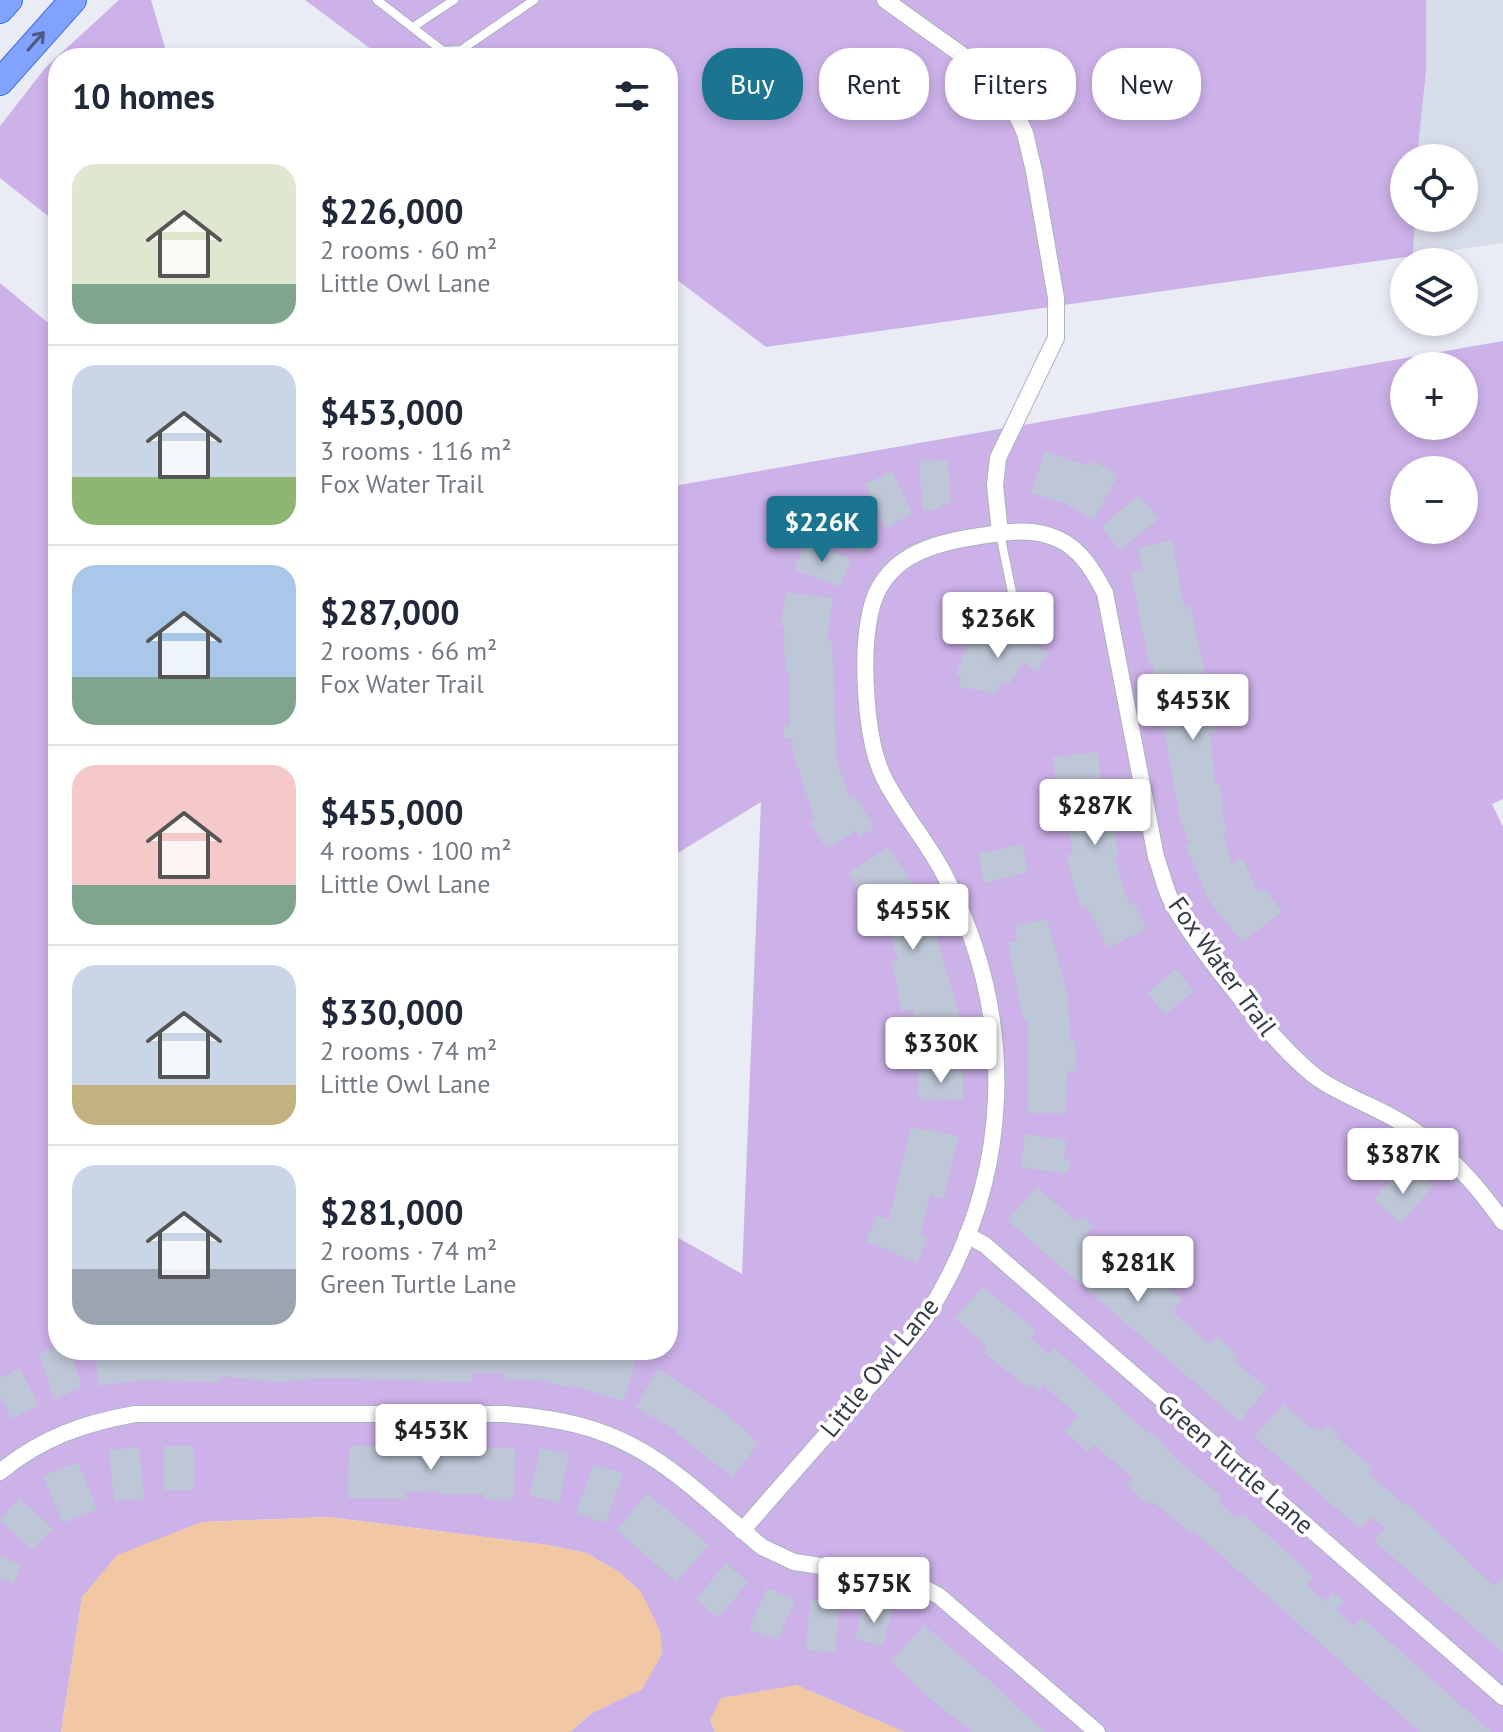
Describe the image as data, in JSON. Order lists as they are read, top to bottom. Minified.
{"streets":{"street":["Fox Water Trail","Little Owl Lane","Green Turtle Lane"]},"crossings":[["Fox Water Trail","Little Owl Lane"],["Little Owl Lane","Green Turtle Lane"]],"page":{"chip":["Buy","Rent","Filters","New"],"heading":"10 homes","map_buttons":["+","−"],"list":[{"name":"$226,000","note":"2 rooms · 60 m² · Little Owl Lane"},{"name":"$453,000","note":"3 rooms · 116 m² · Fox Water Trail"},{"name":"$287,000","note":"2 rooms · 66 m² · Fox Water Trail"},{"name":"$455,000","note":"4 rooms · 100 m² · Little Owl Lane"},{"name":"$330,000","note":"2 rooms · 74 m² · Little Owl Lane"},{"name":"$281,000","note":"2 rooms · 74 m² · Green Turtle Lane"}],"price":["$226K","$236K","$453K","$287K","$455K","$330K","$387K","$281K","$453K","$575K"]}}
